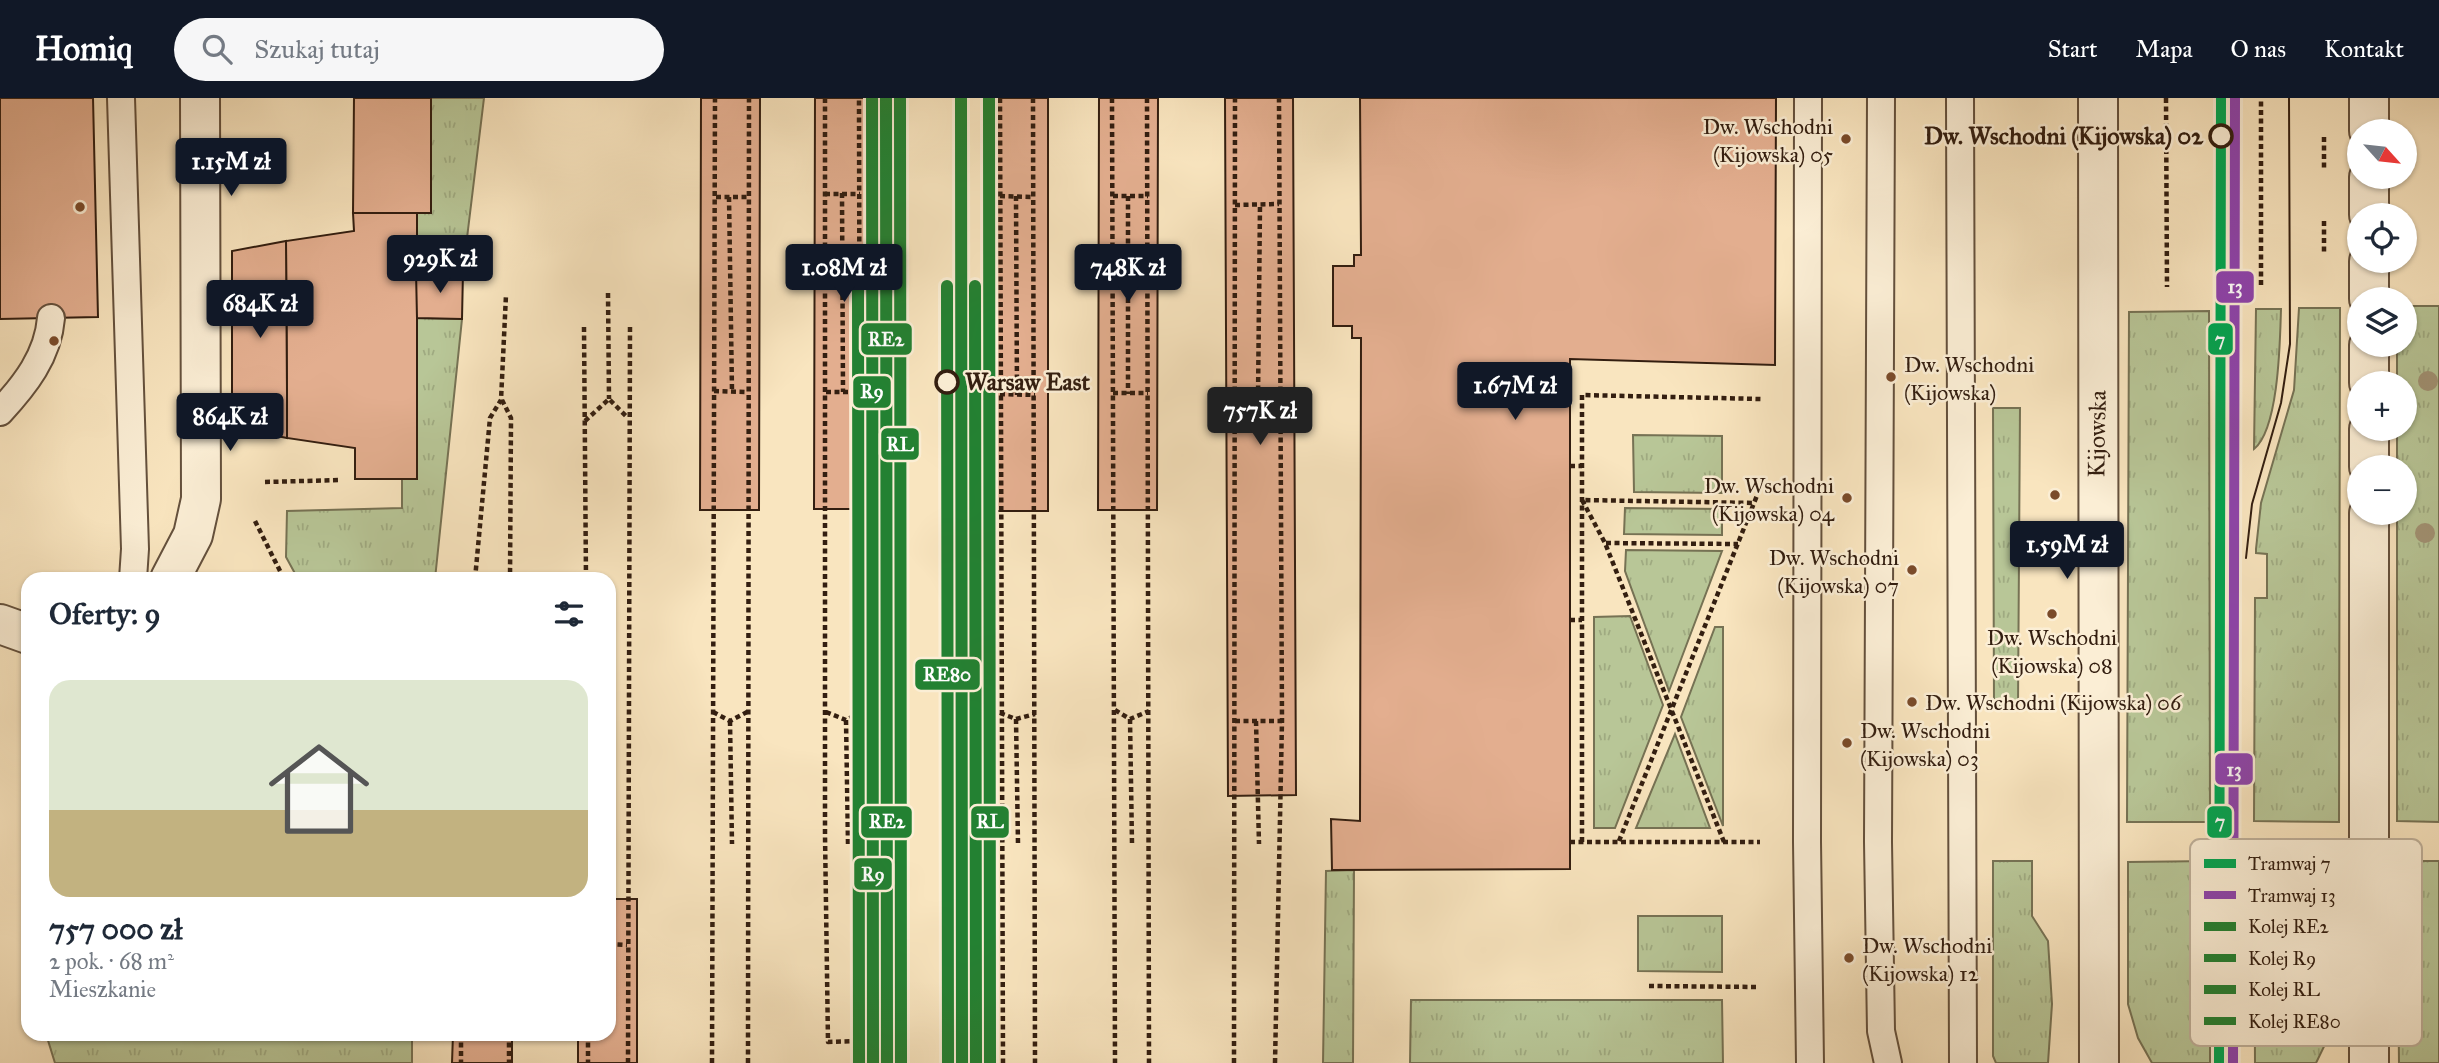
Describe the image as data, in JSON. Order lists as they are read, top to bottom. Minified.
{"streets":{"street":["Kijowska"]},"places":["Dw. Wschodni (Kijowska) 02","Dw. Wschodni (Kijowska) 05","Dw. Wschodni (Kijowska)","Warsaw East","Dw. Wschodni (Kijowska) 04","Dw. Wschodni (Kijowska) 07","Dw. Wschodni (Kijowska) 08","Dw. Wschodni (Kijowska) 06","Dw. Wschodni (Kijowska) 03","Dw. Wschodni (Kijowska) 12"],"lines":["tram line 7","tram line 13","rail line RE2","rail line R9","rail line RL","rail line RE80"],"legend":["Tramwaj 7","Tramwaj 13","Kolej RE2","Kolej R9","Kolej RL","Kolej RE80"],"north":"bottom right","page":{"header":"Homiq","search":"Szukaj tutaj","nav":["Start","Mapa","O nas","Kontakt"],"map_buttons":["+","−"],"price":["1.15M zł","929K zł","1.08M zł","748K zł","684K zł","1.67M zł","757K zł","864K zł","1.59M zł"],"heading":"Oferty: 9","list":[{"name":"757 000 zł","note":"2 pok. · 68 m² · Mieszkanie"}]}}
